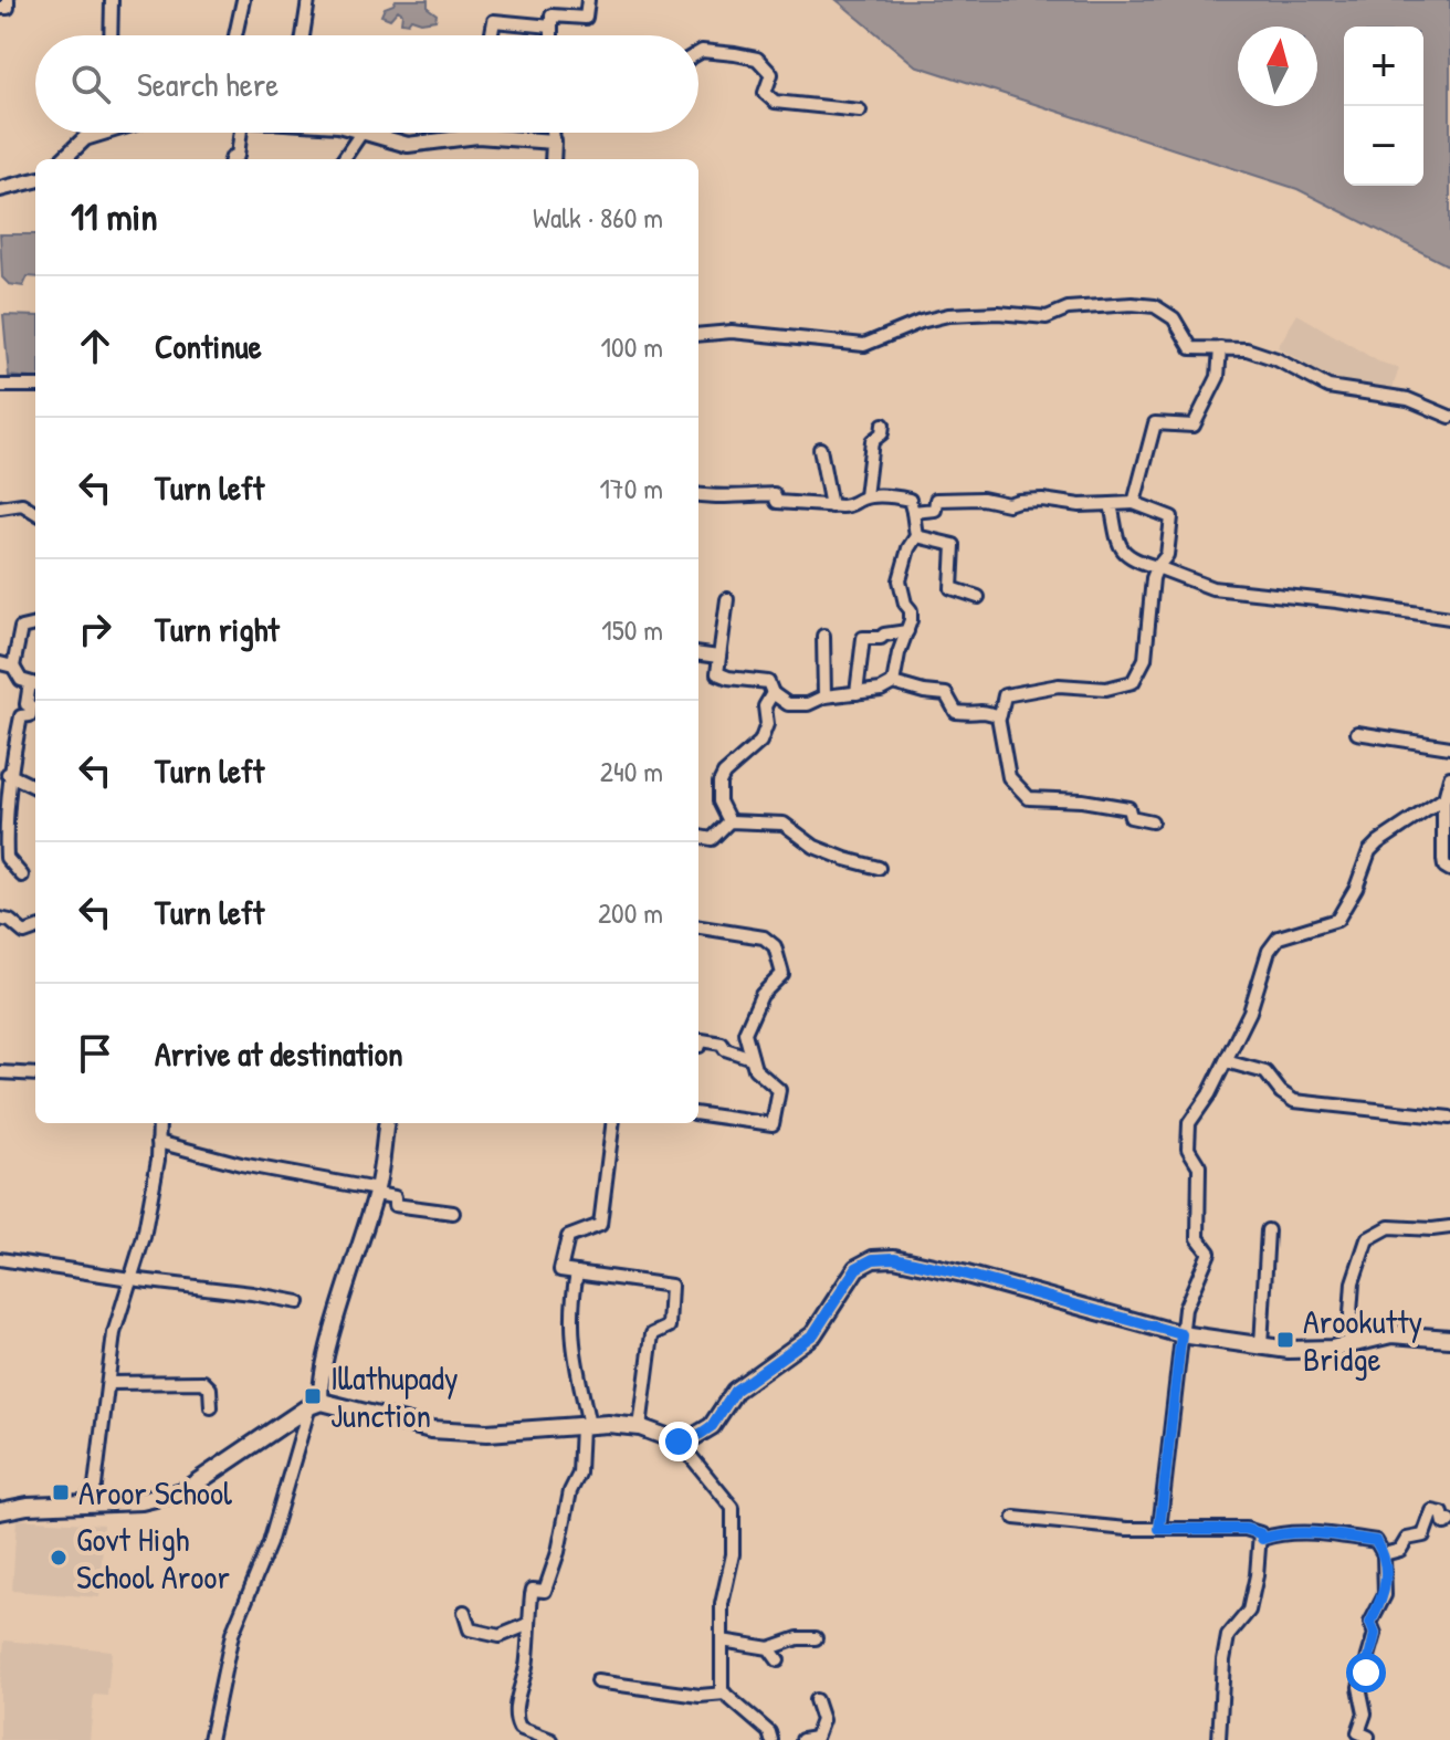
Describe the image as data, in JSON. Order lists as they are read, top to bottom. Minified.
{"places":{"transit":["Arookutty Bridge","Illathupady Junction","Aroor School"],"other":["Govt High School Aroor"]},"north":"top","page":{"map_buttons":["+","−"],"search":"Search here","heading":["11 min","Walk · 860 m"],"list":[["Continue","100 m"],["Turn left","170 m"],["Turn right","150 m"],["Turn left","240 m"],["Turn left","200 m"],"Arrive at destination"]}}
